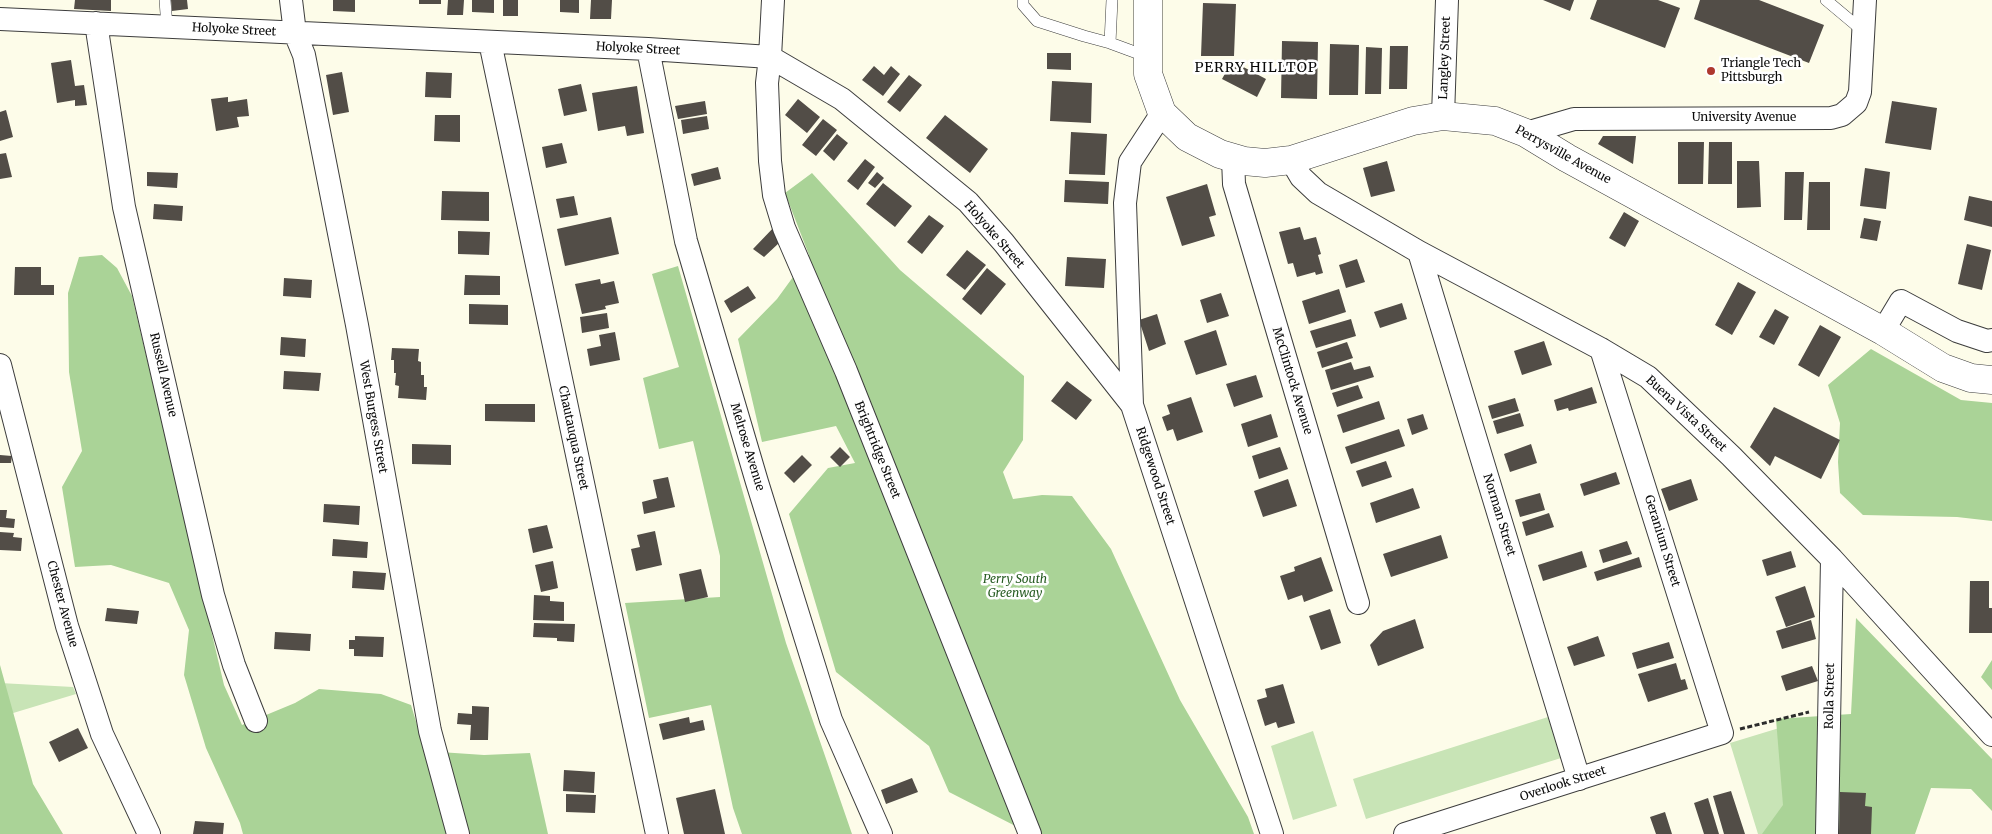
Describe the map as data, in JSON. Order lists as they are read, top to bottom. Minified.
{"streets":{"street":["Holyoke Street","Langley Street","University Avenue","Perrysville Avenue","Russell Avenue","McClintock Avenue","Buena Vista Street","West Burgess Street","Chautauqua Street","Melrose Avenue","Brightridge Street","Ridgewood Street","Norman Street","Geranium Street","Chester Avenue","Rolla Street","Overlook Street"]},"crossings":[["Holyoke Street","Russell Avenue"],["Holyoke Street","West Burgess Street"],["Holyoke Street","Chautauqua Street"],["Holyoke Street","Melrose Avenue"],["Holyoke Street","Brightridge Street"],["Holyoke Street","Ridgewood Street"],["Langley Street","Perrysville Avenue"],["University Avenue","Perrysville Avenue"],["Perrysville Avenue","McClintock Avenue"],["Perrysville Avenue","Buena Vista Street"],["Perrysville Avenue","Ridgewood Street"],["Buena Vista Street","Norman Street"],["Buena Vista Street","Geranium Street"],["Buena Vista Street","Rolla Street"],["Norman Street","Overlook Street"],["Geranium Street","Overlook Street"]],"districts":["PERRY HILLTOP"],"parks":["Perry South Greenway"],"places":["Triangle Tech Pittsburgh"]}
